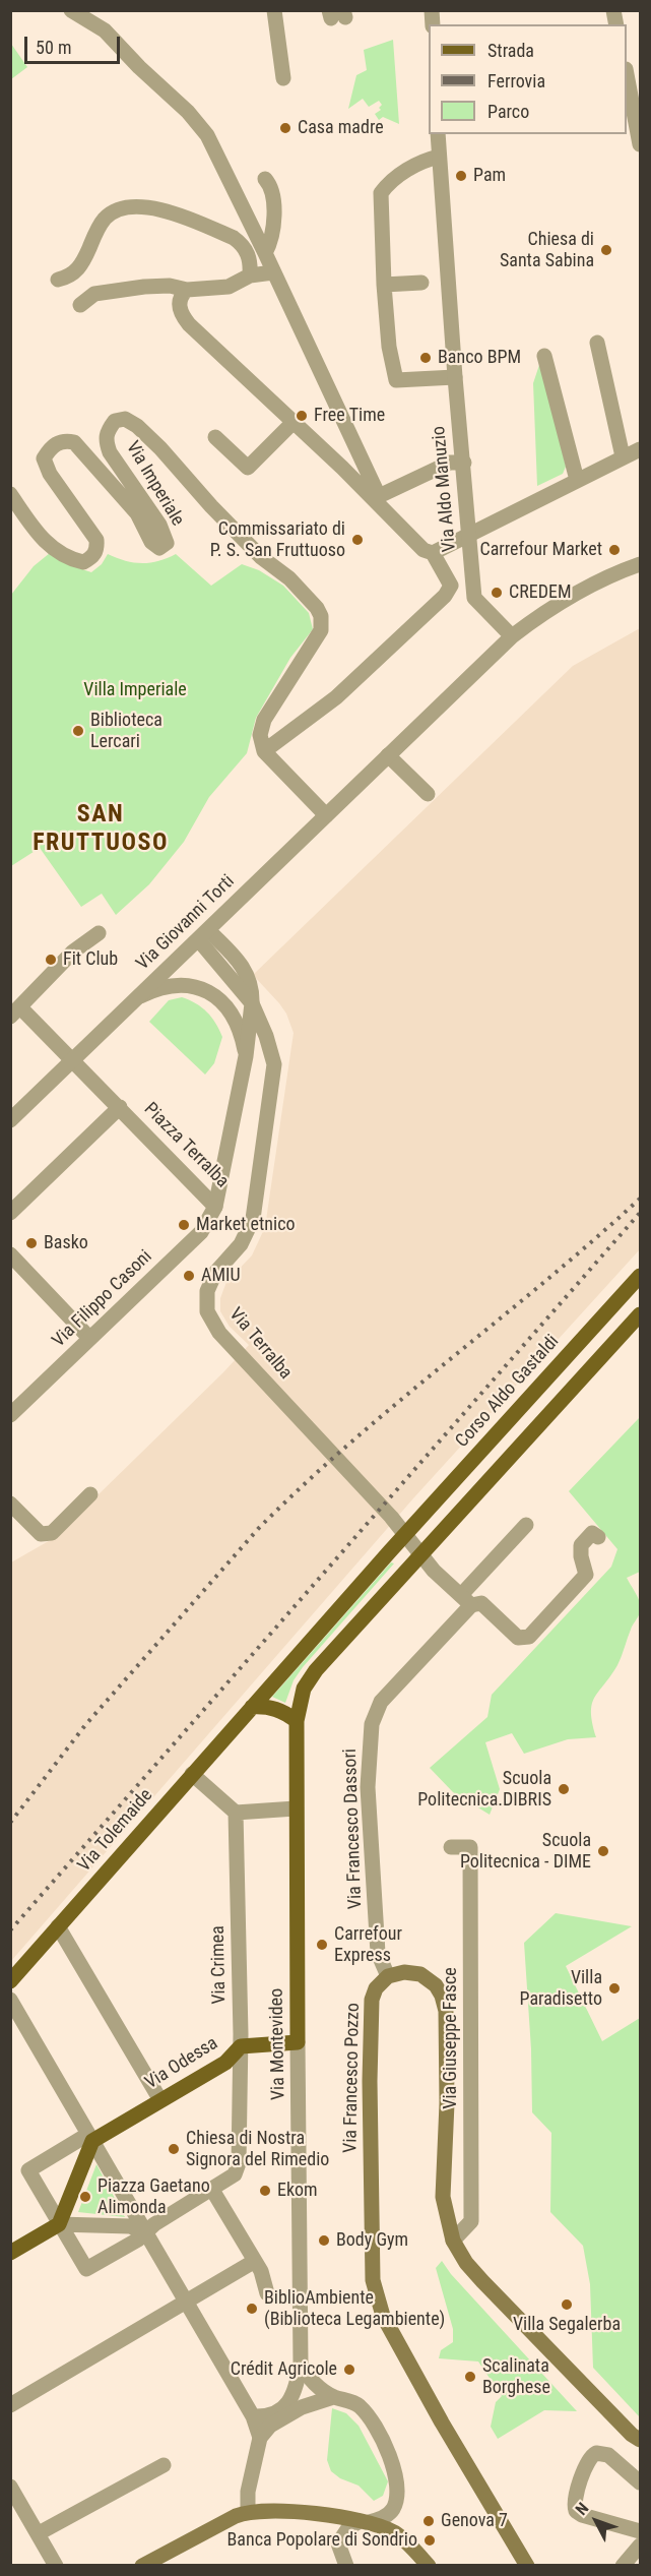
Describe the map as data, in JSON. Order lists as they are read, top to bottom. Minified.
{"streets":{"main road":["Corso Aldo Gastaldi","Via Tolemaide","Via Montevideo","Via Odessa","Via Francesco Pozzo"],"street":["Via Imperiale","Via Aldo Manuzio","Via Giovanni Torti","Piazza Terralba","Via Filippo Casoni","Via Terralba","Via Francesco Dassori","Via Crimea","Via Giuseppe Fasce"]},"crossings":[["Via Aldo Manuzio","Via Giovanni Torti"],["Via Giovanni Torti","Piazza Terralba"],["Piazza Terralba","Via Filippo Casoni"],["Piazza Terralba","Via Terralba"],["Via Terralba","Corso Aldo Gastaldi"],["Corso Aldo Gastaldi","Via Tolemaide"],["Via Francesco Dassori","Via Francesco Pozzo"],["Via Crimea","Via Odessa"],["Via Montevideo","Via Odessa"]],"districts":["SAN FRUTTUOSO"],"parks":["Villa Imperiale"],"places":["Casa madre","Pam","Chiesa di Santa Sabina","Banco BPM","Free Time","Commissariato di P. S. San Fruttuoso","Carrefour Market","CREDEM","Biblioteca Lercari","Fit Club","Market etnico","Basko","AMIU","Scuola Politecnica.DIBRIS","Scuola Politecnica - DIME","Carrefour Express","Villa Paradisetto","Chiesa di Nostra Signora del Rimedio","Ekom","Piazza Gaetano Alimonda","Body Gym","Villa Segalerba","BiblioAmbiente (Biblioteca Legambiente)","Crédit Agricole","Scalinata Borghese","Genova 7","Banca Popolare di Sondrio"],"legend":["Strada","Ferrovia","Parco"],"scale_bar":"50 m","north":"top left"}
